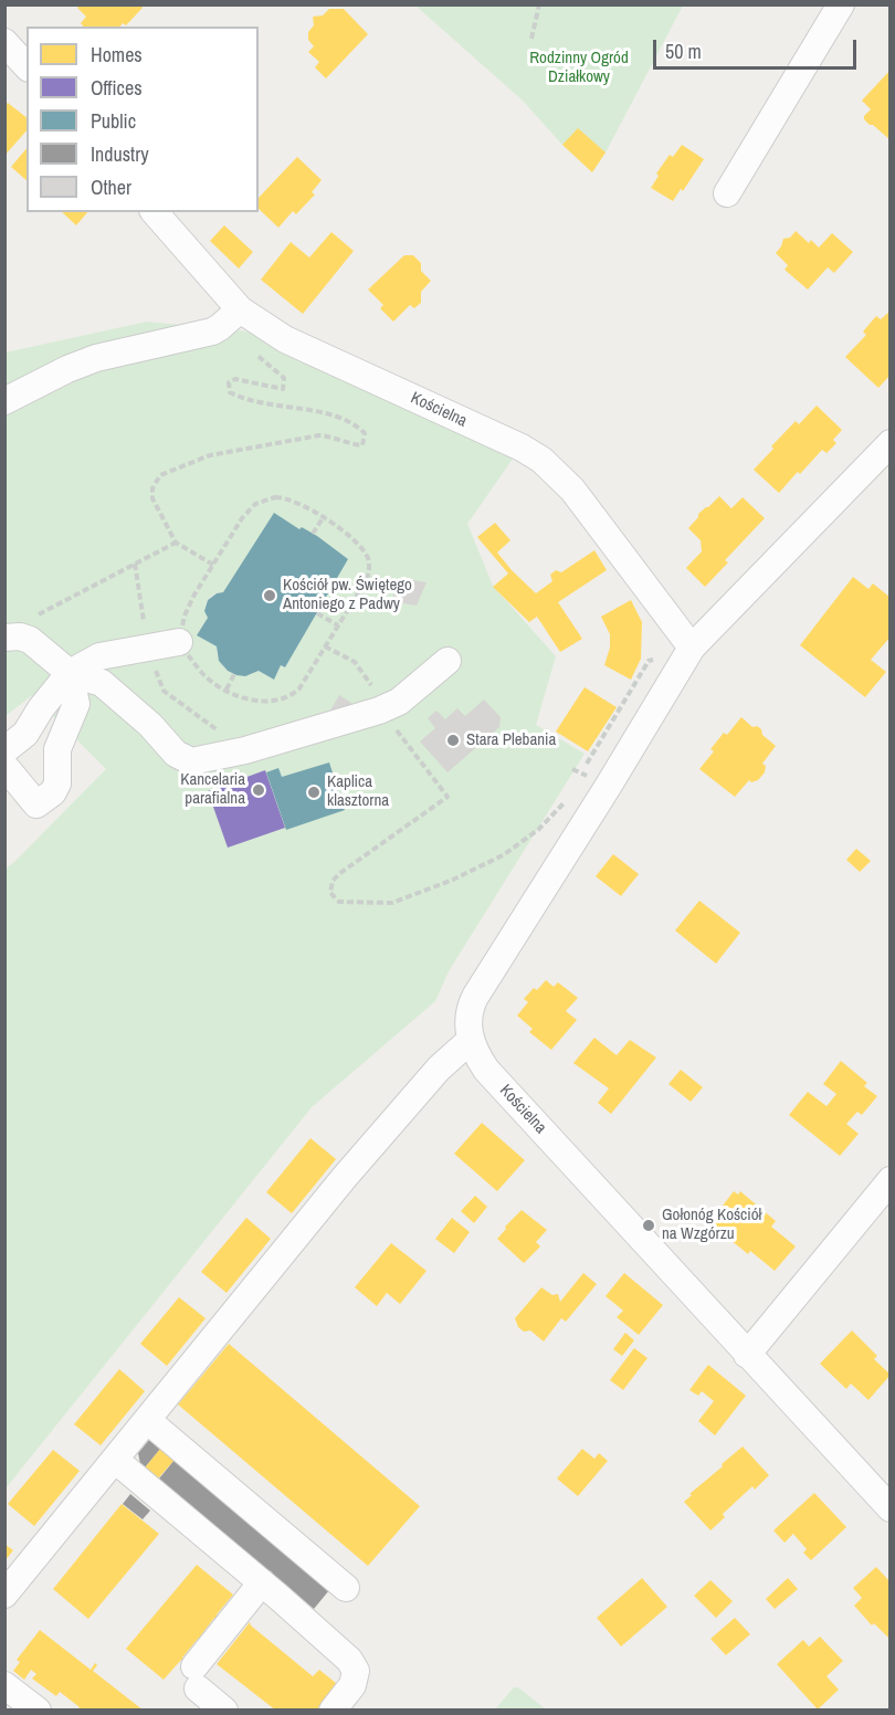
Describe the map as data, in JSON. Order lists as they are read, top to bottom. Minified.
{"streets":{"street":["Kościelna"]},"parks":["Rodzinny Ogród Działkowy"],"places":["Kościół pw. Świętego Antoniego z Padwy","Stara Plebania","Kancelaria parafialna","Kaplica klasztorna","Gołonóg Kościół na Wzgórzu"],"legend":["Homes","Offices","Public","Industry","Other"],"scale_bar":"50 m"}
